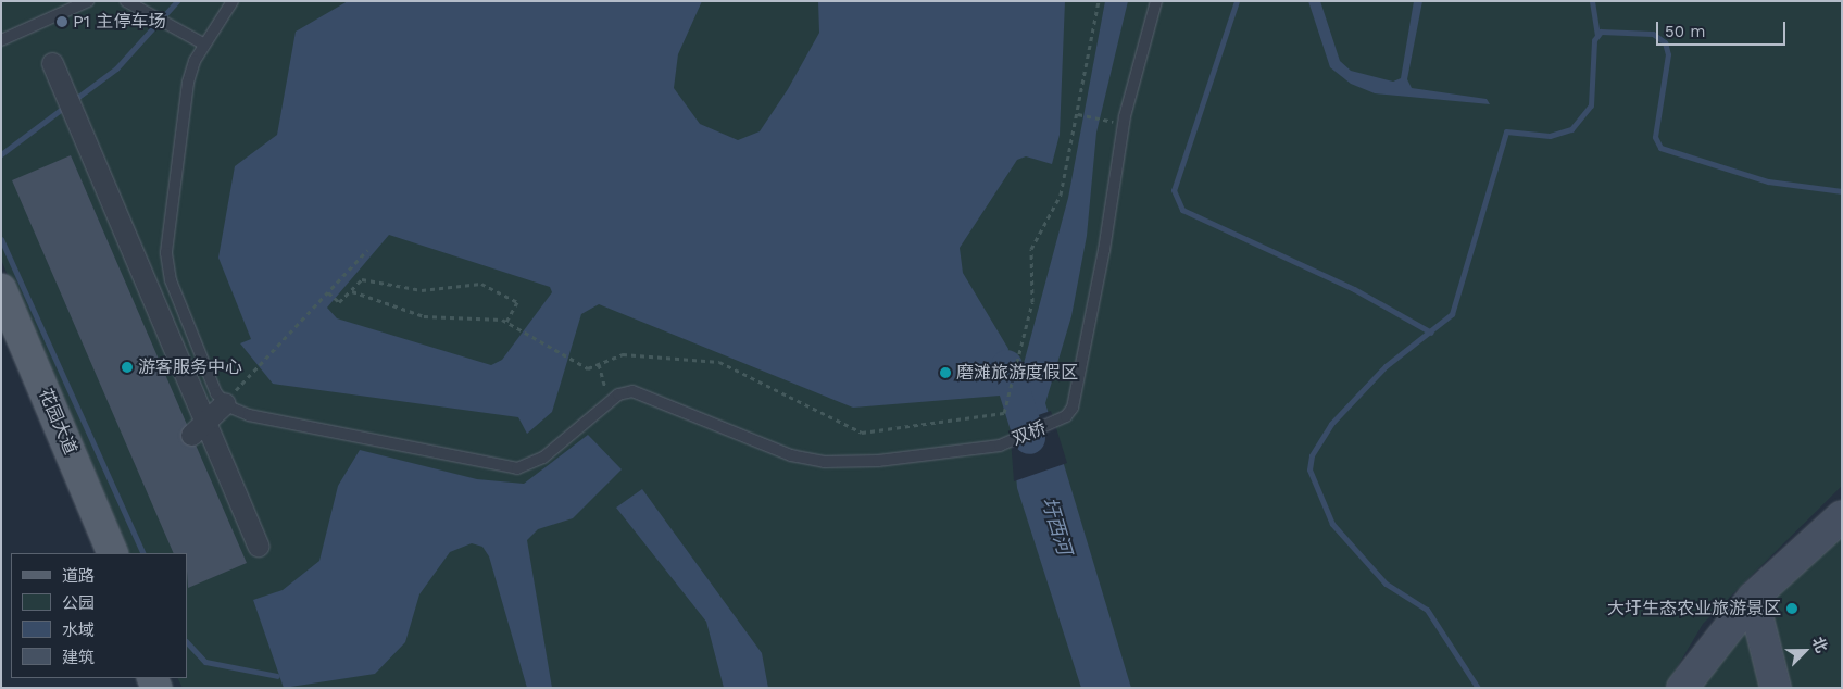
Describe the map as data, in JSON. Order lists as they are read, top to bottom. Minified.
{"streets":{"main road":["花园大道"],"lane":["双桥"]},"water":["圩西河"],"places":["P1 主停车场","游客服务中心","磨滩旅游度假区","大圩生态农业旅游景区"],"legend":["道路","公园","水域","建筑"],"scale_bar":"50 m","north":"top right"}
